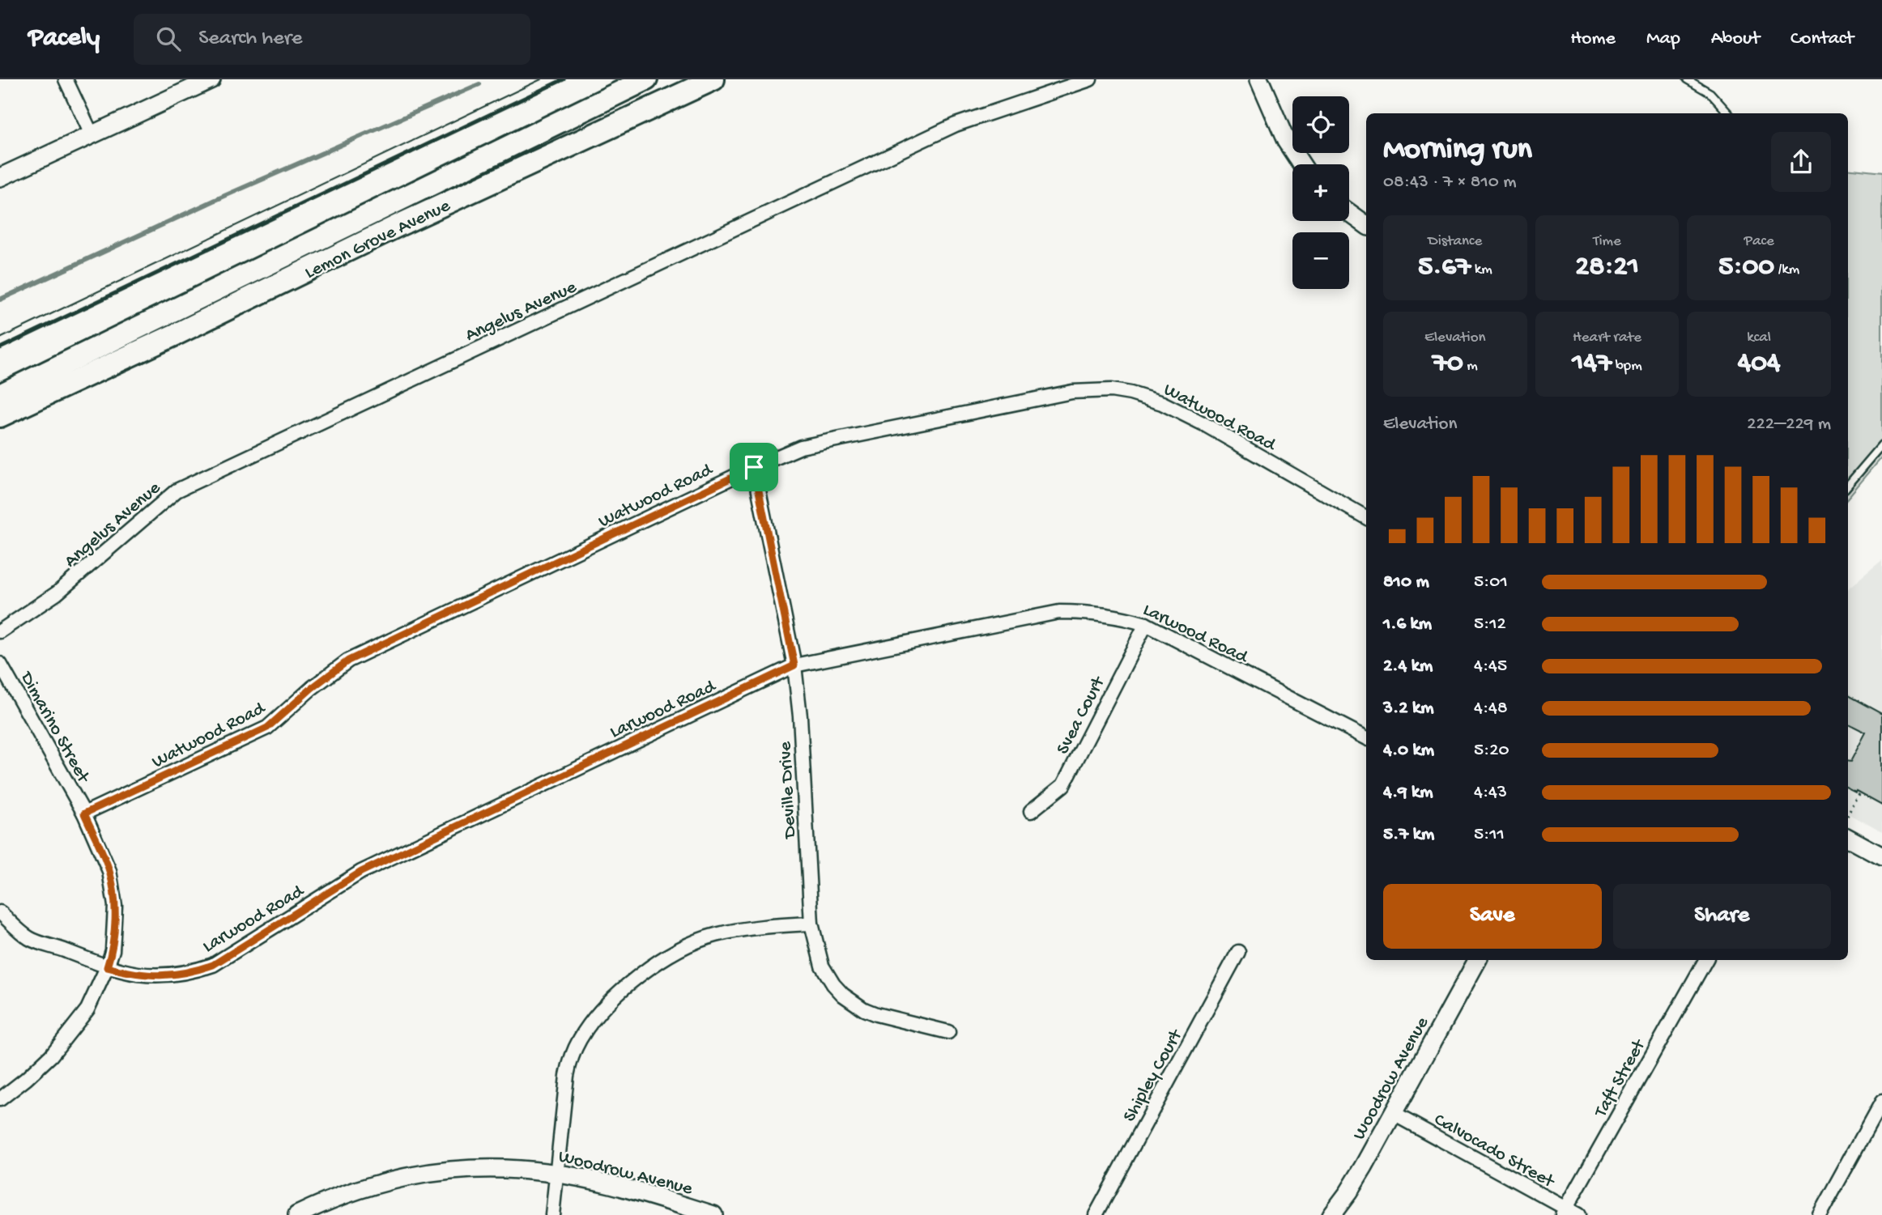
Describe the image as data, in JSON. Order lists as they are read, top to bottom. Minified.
{"streets":{"main road":["Lemon Grove Avenue"],"street":["Angelus Avenue","Watwood Road","Larwood Road","Svea Court","Dimarino Street","Deville Drive","Shipley Court","Woodrow Avenue","Taft Street","Calvocado Street"]},"crossings":[["Watwood Road","Dimarino Street"],["Watwood Road","Deville Drive"],["Larwood Road","Svea Court"],["Larwood Road","Dimarino Street"],["Larwood Road","Deville Drive"],["Woodrow Avenue","Calvocado Street"],["Taft Street","Calvocado Street"]],"page":{"header":"Pacely","search":"Search here","nav":["Home","Map","About","Contact"],"map_buttons":["+","−"],"heading":["Morning run","08:43 · 7 × 810 m"],"stats":[["Distance","5.67 km"],["Time","28:21"],["Pace","5:00 /km"],["Elevation","70 m"],["Heart rate","147 bpm"],["kcal","404"]],"chart":["Elevation","222–229 m"],"list":[{"name":"810 m","note":"5:01"},{"name":"1.6 km","note":"5:12"},{"name":"2.4 km","note":"4:45"},{"name":"3.2 km","note":"4:48"},{"name":"4.0 km","note":"5:20"},{"name":"4.9 km","note":"4:43"},{"name":"5.7 km","note":"5:11"}],"buttons":["Save","Share"]}}
